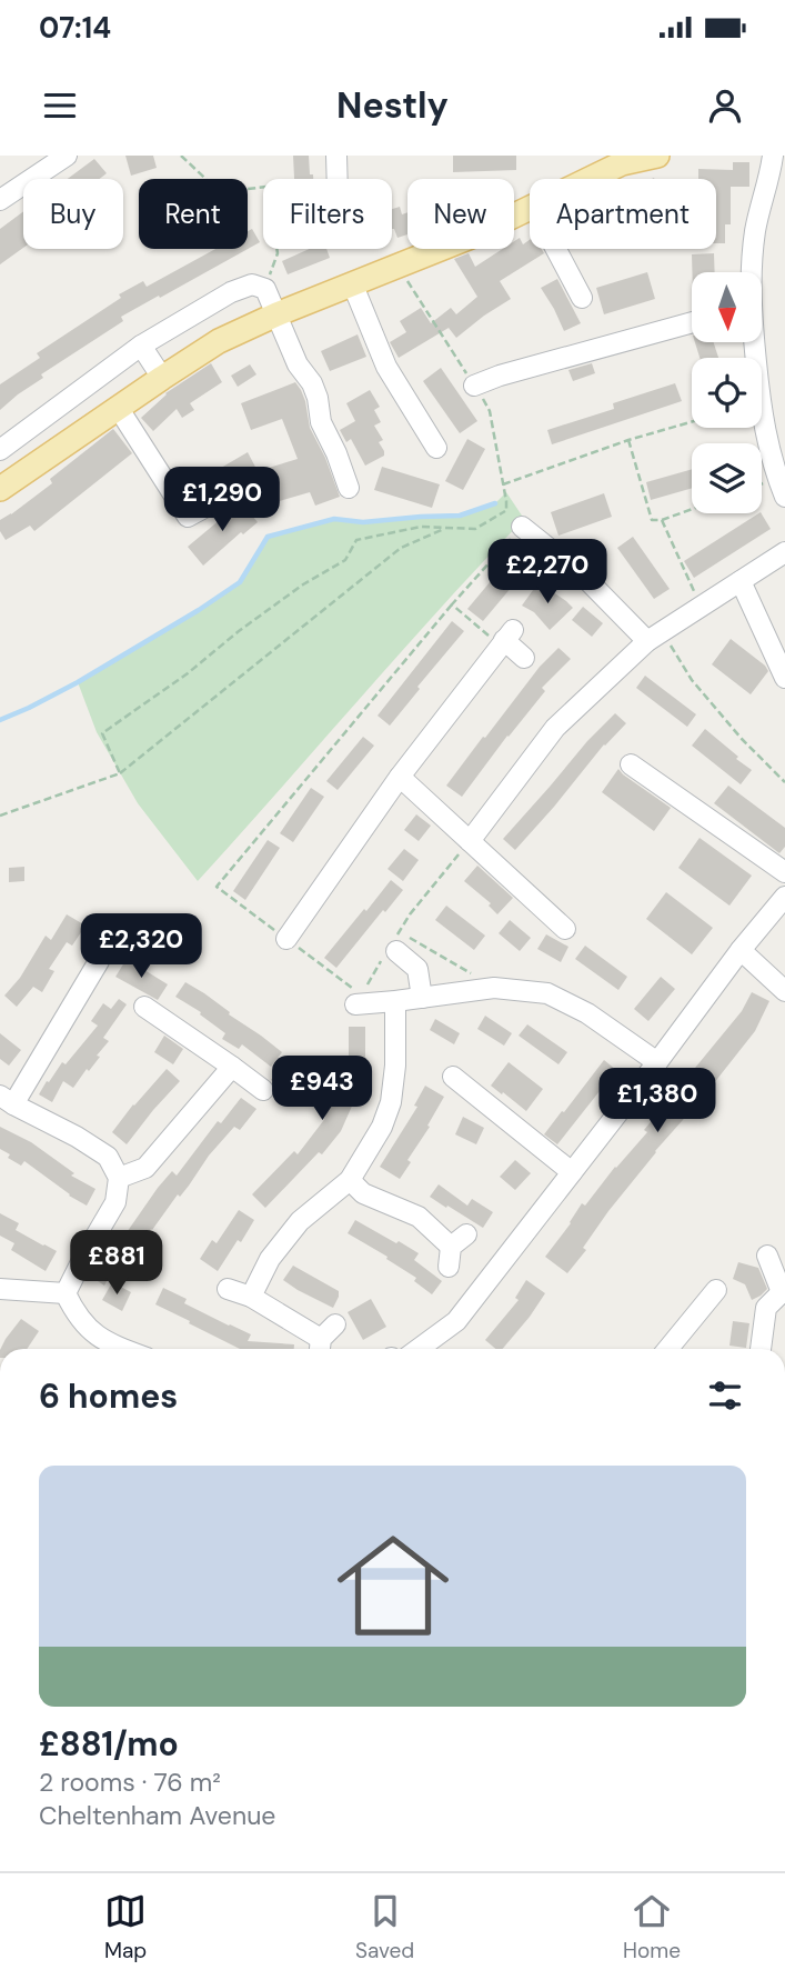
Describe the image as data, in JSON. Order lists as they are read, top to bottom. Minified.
{"north":"bottom","page":{"status":"07:14","header":"Nestly","chip":["Buy","Rent","Filters","New","Apartment"],"price":["£1,290","£2,270","£2,320","£943","£1,380","£881"],"heading":"6 homes","list":[{"name":"£881/mo","note":"2 rooms · 76 m² · Cheltenham Avenue"}],"tabs":["Map","Saved","Home"]}}
